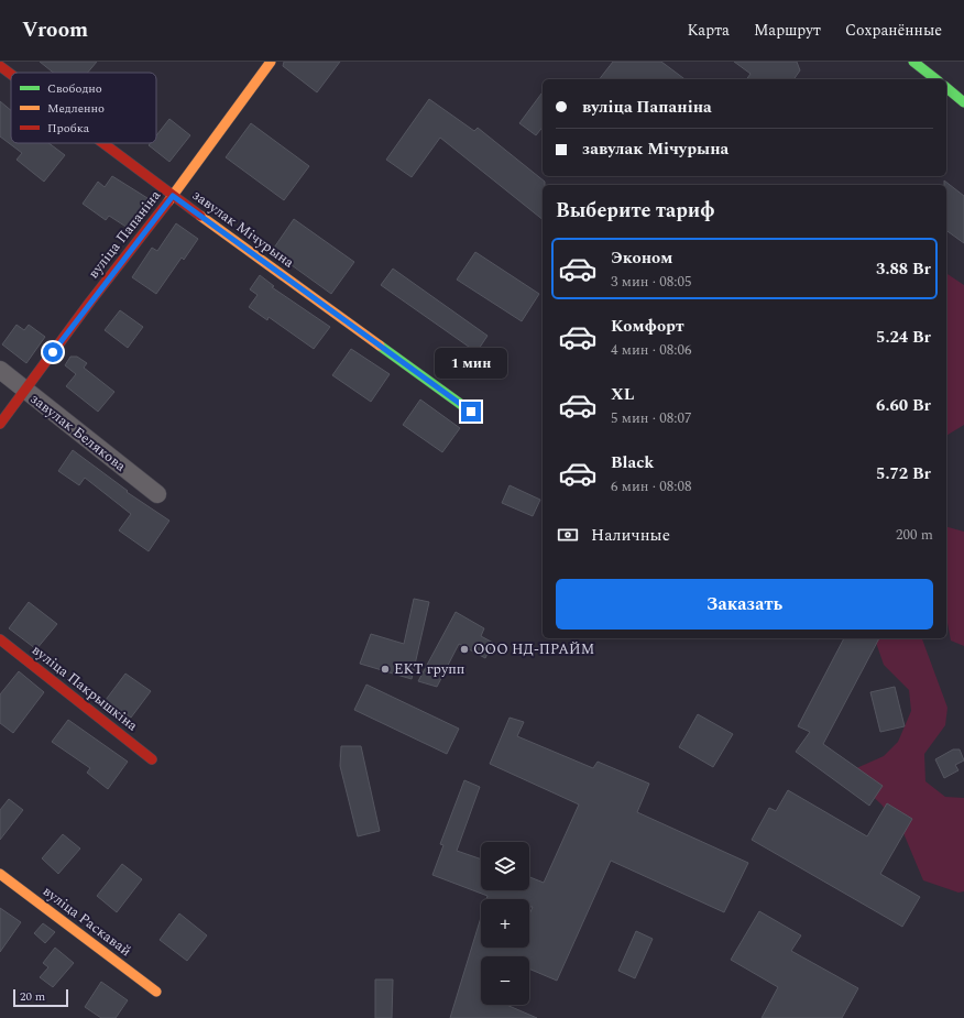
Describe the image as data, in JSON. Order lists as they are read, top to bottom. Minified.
{"streets":{"street":["завулак Мічурына","вуліца Папаніна","завулак Белякова","вуліца Пакрышкіна","вуліца Раскавай"]},"crossings":[["завулак Мічурына","вуліца Папаніна"],["вуліца Папаніна","завулак Белякова"]],"places":["ООО НД-ПРАЙМ","ЕКТ групп"],"legend":["Свободно","Медленно","Пробка"],"scale_bar":"20 m","page":{"header":"Vroom","nav":["Карта","Маршрут","Сохранённые"],"banner":["вуліца Папаніна","завулак Мічурына"],"heading":"Выберите тариф","list":[{"name":"Эконом","note":"3 мин · 08:05","value":"3.88 Br"},{"name":"Комфорт","note":"4 мин · 08:06","value":"5.24 Br"},{"name":"XL","note":"5 мин · 08:07","value":"6.60 Br"},{"name":"Black","note":"6 мин · 08:08","value":"5.72 Br"}],"bubble":"1 мин","pay":["Наличные","200 m"],"buttons":"Заказать","map_buttons":["+","−"],"scale":"20 m"}}
